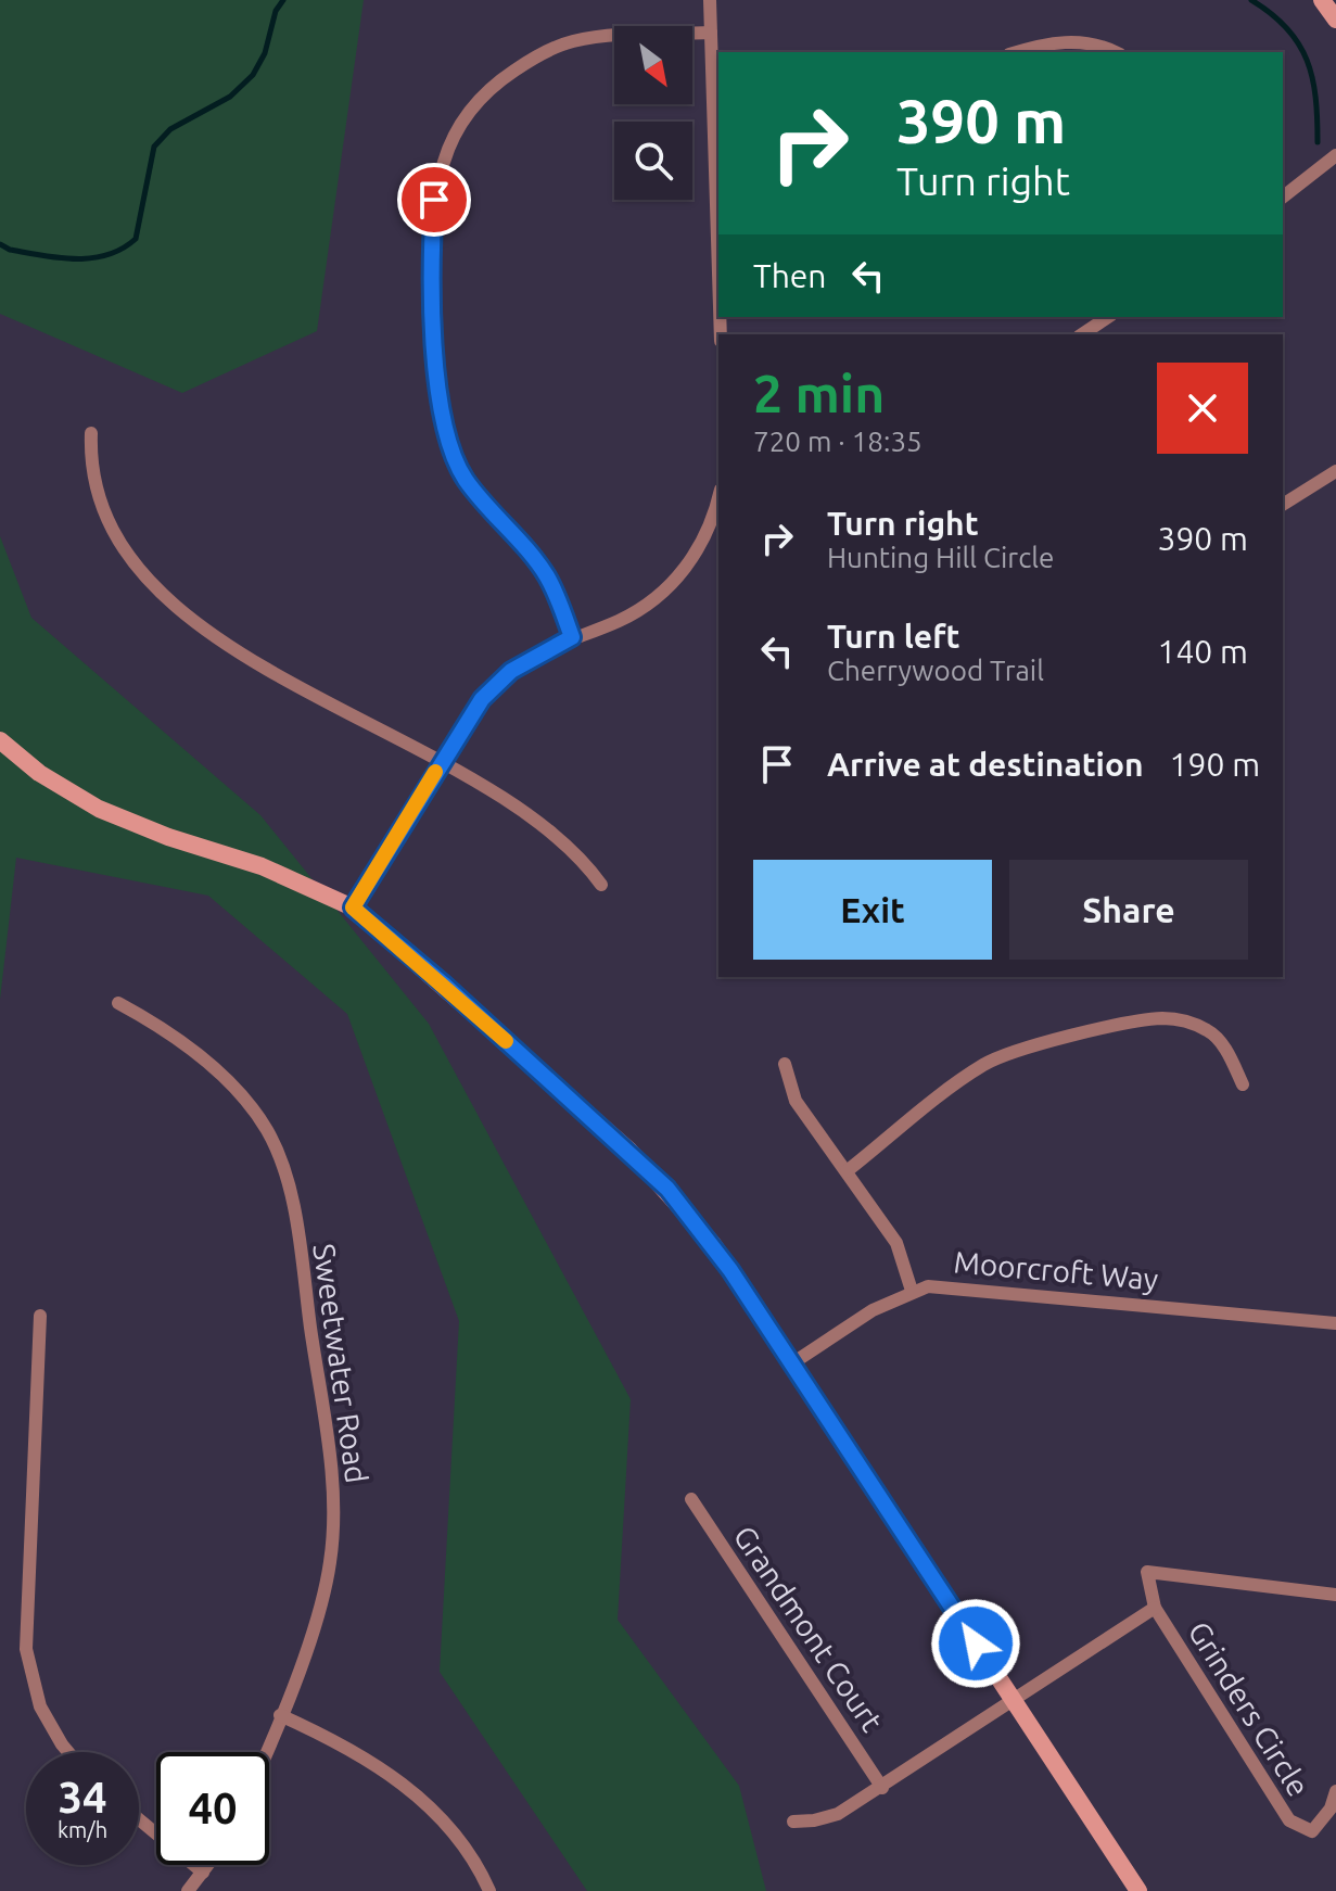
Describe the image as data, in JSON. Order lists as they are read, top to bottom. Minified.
{"streets":{"street":["Moorcroft Way","Sweetwater Road","Grandmont Court","Grinders Circle"]},"crossings":[["Grandmont Court","Grinders Circle"]],"north":"bottom right","page":{"turn":["390 m","Turn right"],"then":"Then","heading":["2 min","720 m · 18:35"],"list":[{"name":"Turn right","note":"Hunting Hill Circle","value":"390 m"},{"name":"Turn left","note":"Cherrywood Trail","value":"140 m"},{"name":"Arrive at destination","value":"190 m"}],"buttons":["Exit","Share"],"speed":"34 km/h","limit":"40"}}
